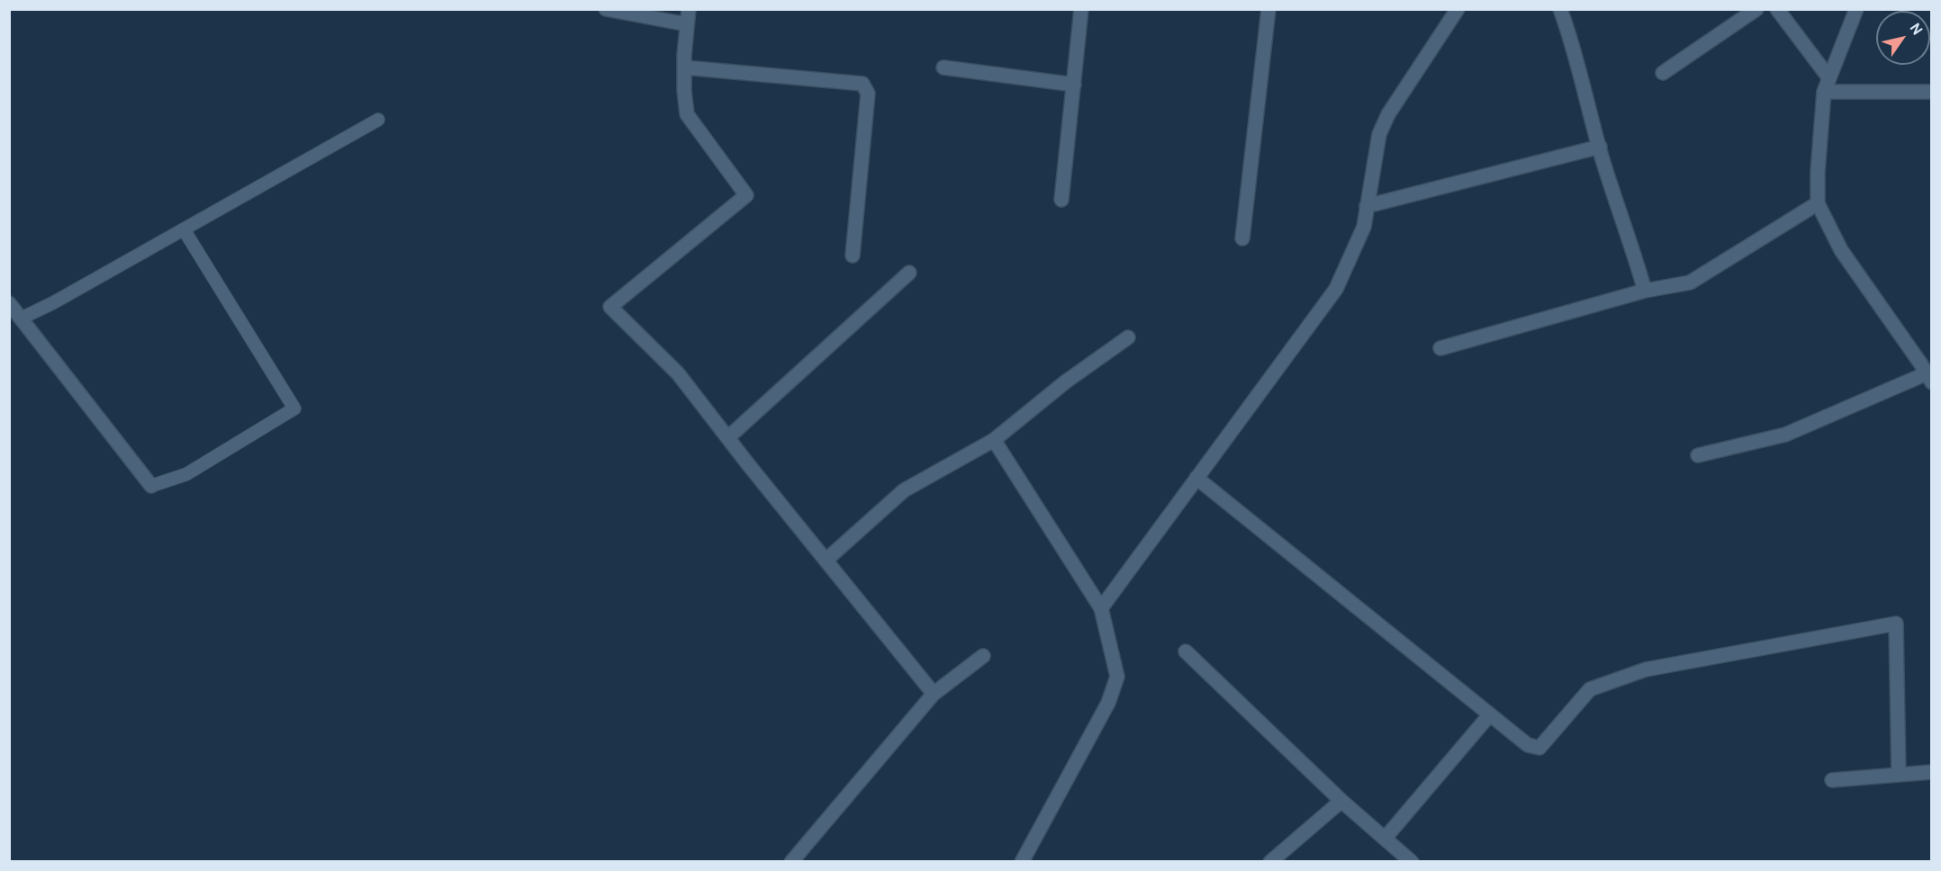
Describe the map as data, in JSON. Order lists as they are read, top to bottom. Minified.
{"north":"top right"}
